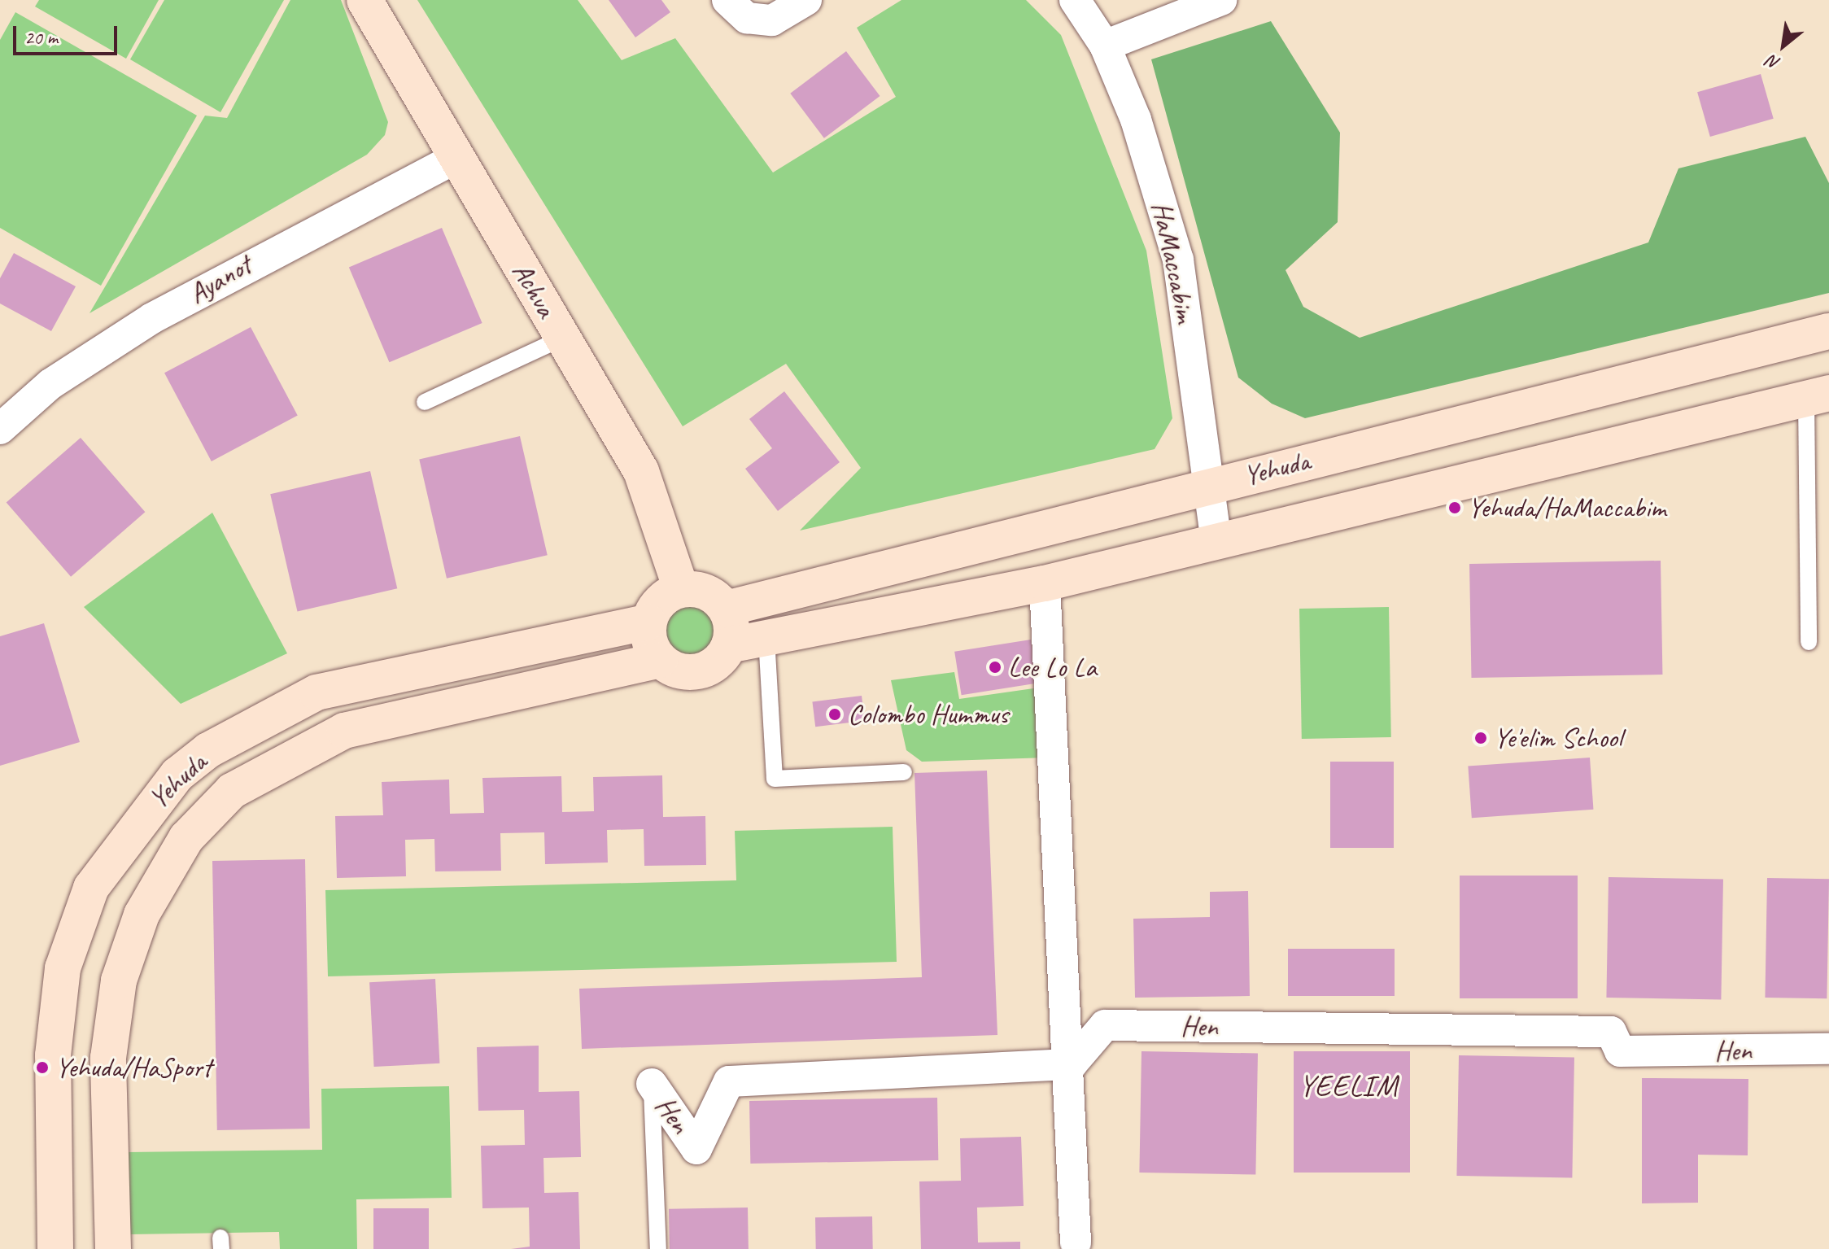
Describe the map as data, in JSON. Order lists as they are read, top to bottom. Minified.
{"streets":{"street":["HaMaccabim","Ayanot","Achva","Yehuda","Hen"]},"crossings":[["HaMaccabim","Yehuda"],["Ayanot","Achva"],["Achva","Yehuda"]],"districts":["YEELIM"],"places":["Yehuda/HaMaccabim","Lee Lo La","Colombo Hummus","Ye'elim School","Yehuda/HaSport"],"scale_bar":"20 m","north":"bottom left"}
